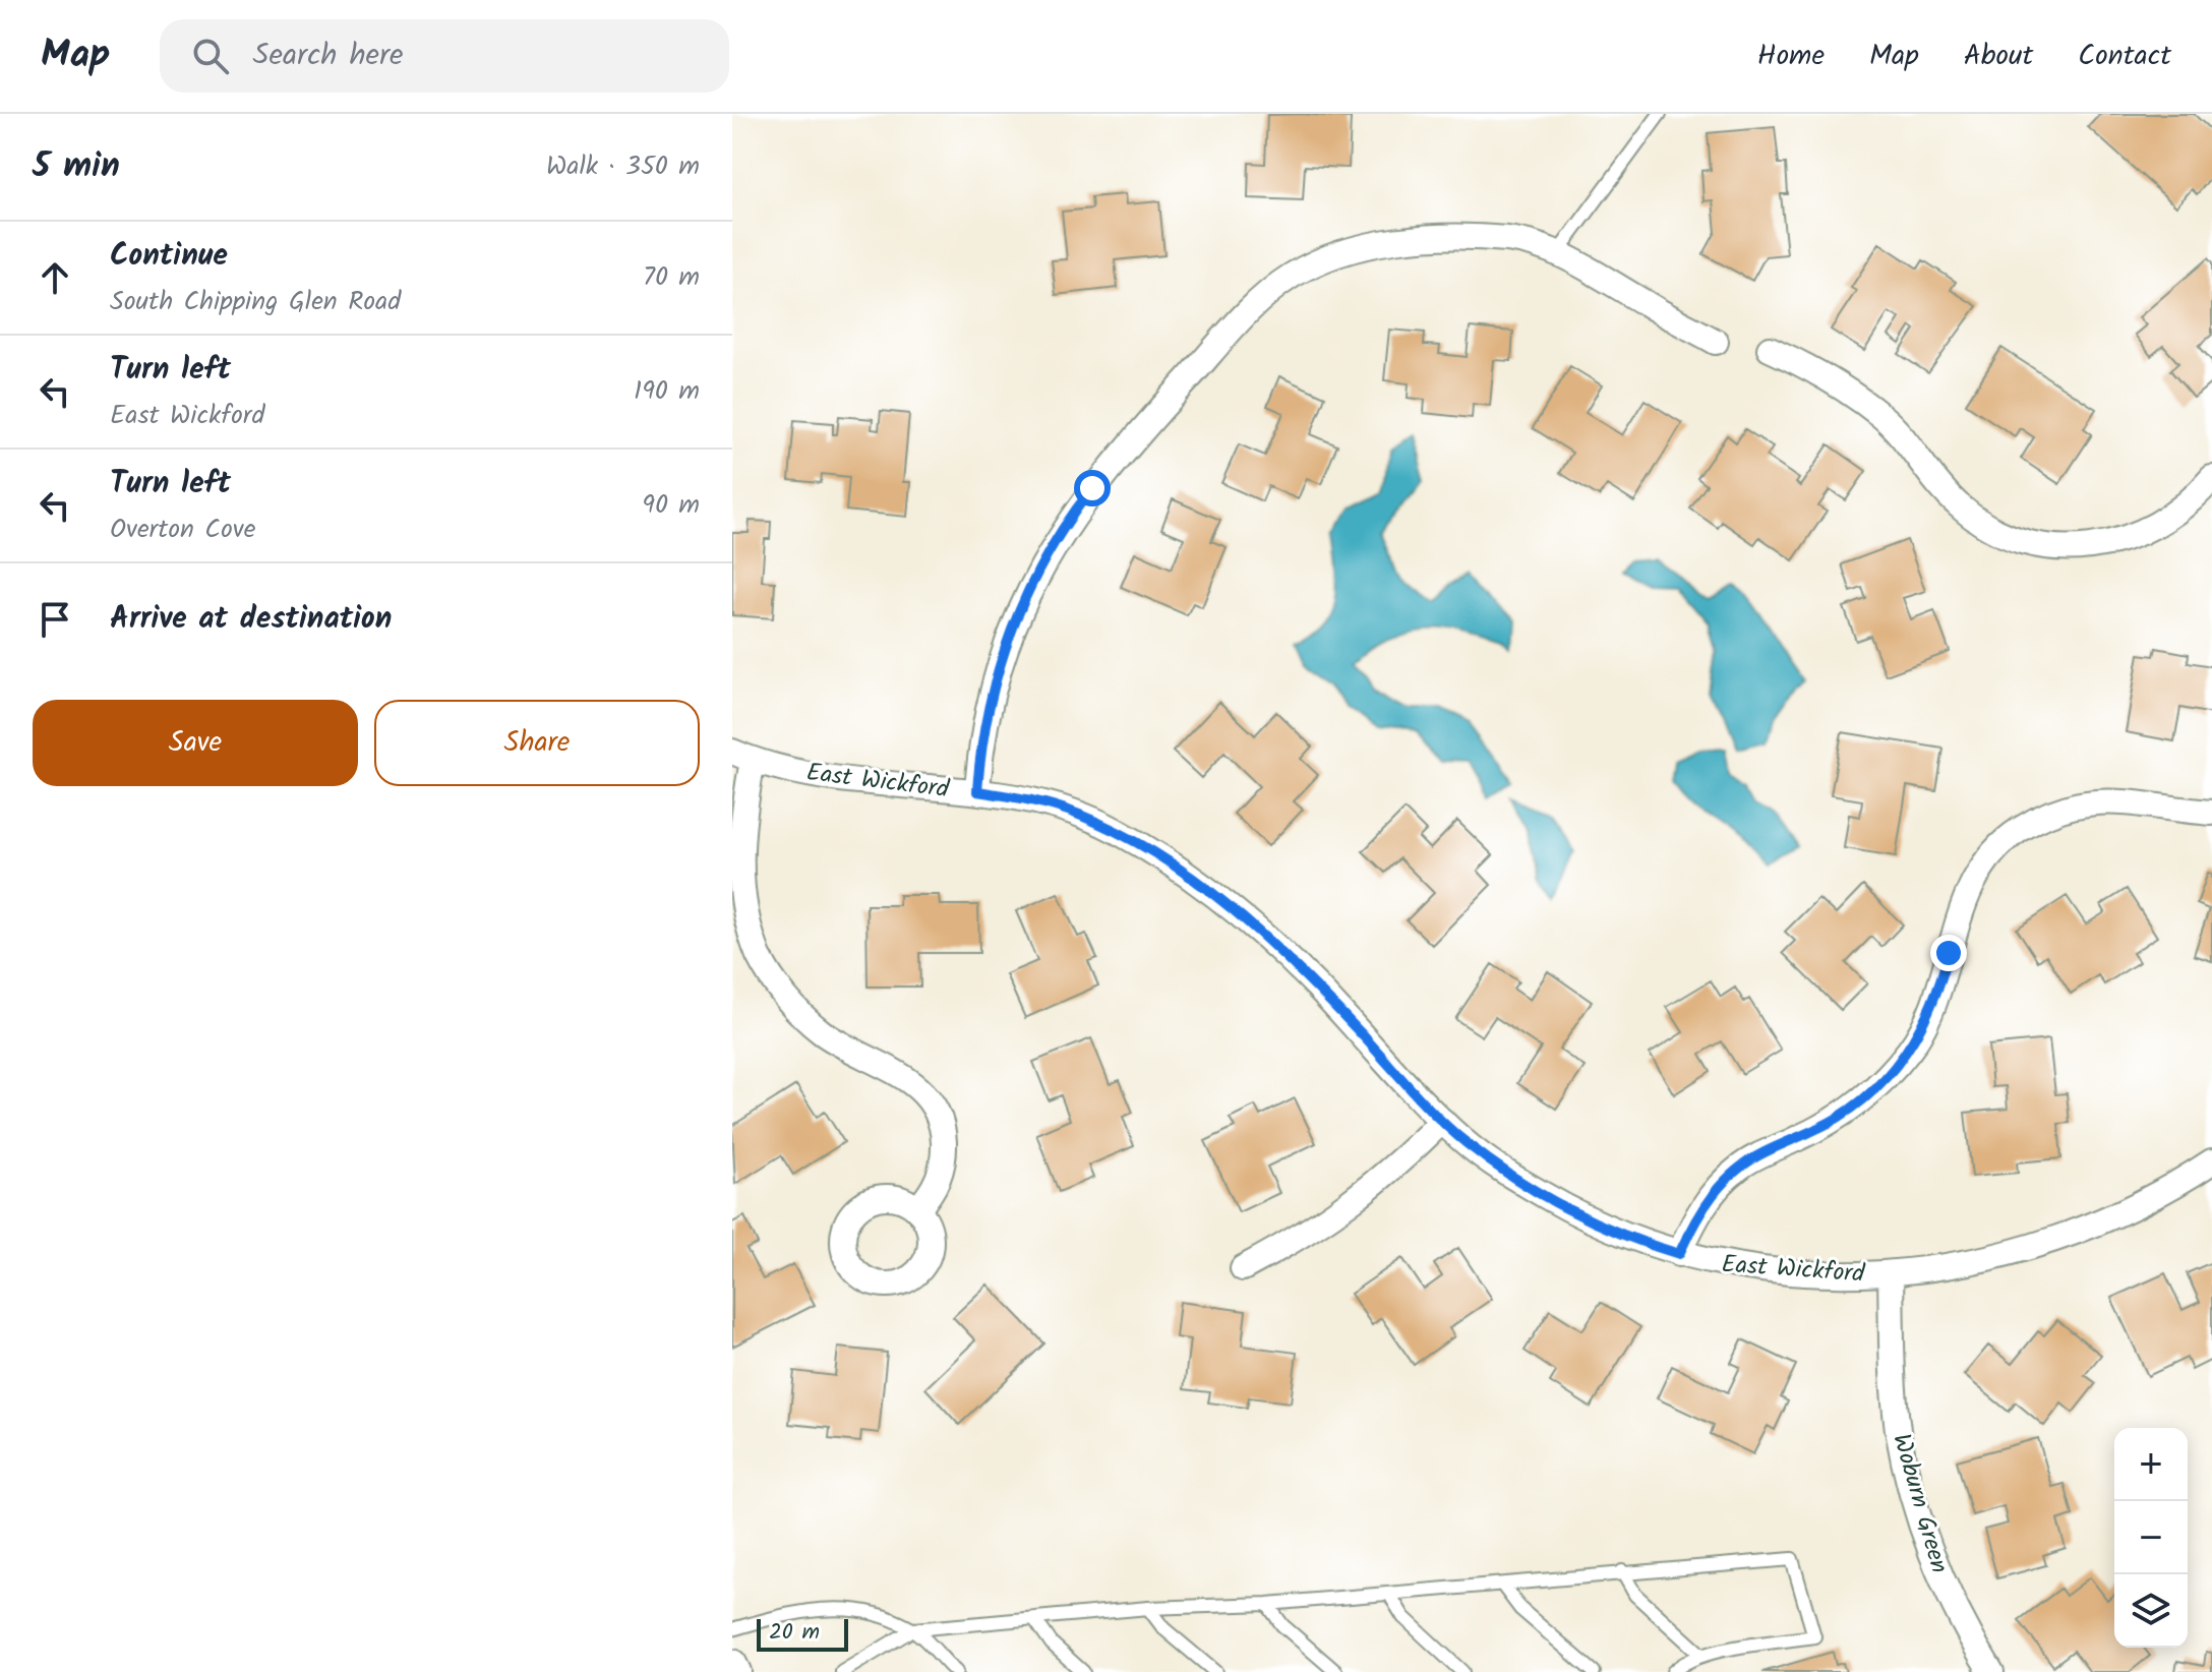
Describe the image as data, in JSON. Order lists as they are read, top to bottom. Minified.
{"streets":{"street":["East Wickford","Woburn Green"]},"crossings":[["East Wickford","Woburn Green"]],"scale_bar":"20 m","page":{"header":"Map","search":"Search here","nav":["Home","Map","About","Contact"],"heading":["5 min","Walk · 350 m"],"list":[["Continue","South Chipping Glen Road","70 m"],["Turn left","East Wickford","190 m"],["Turn left","Overton Cove","90 m"],"Arrive at destination"],"buttons":["Save","Share"],"map_buttons":["+","−"],"scale":"20 m"}}
